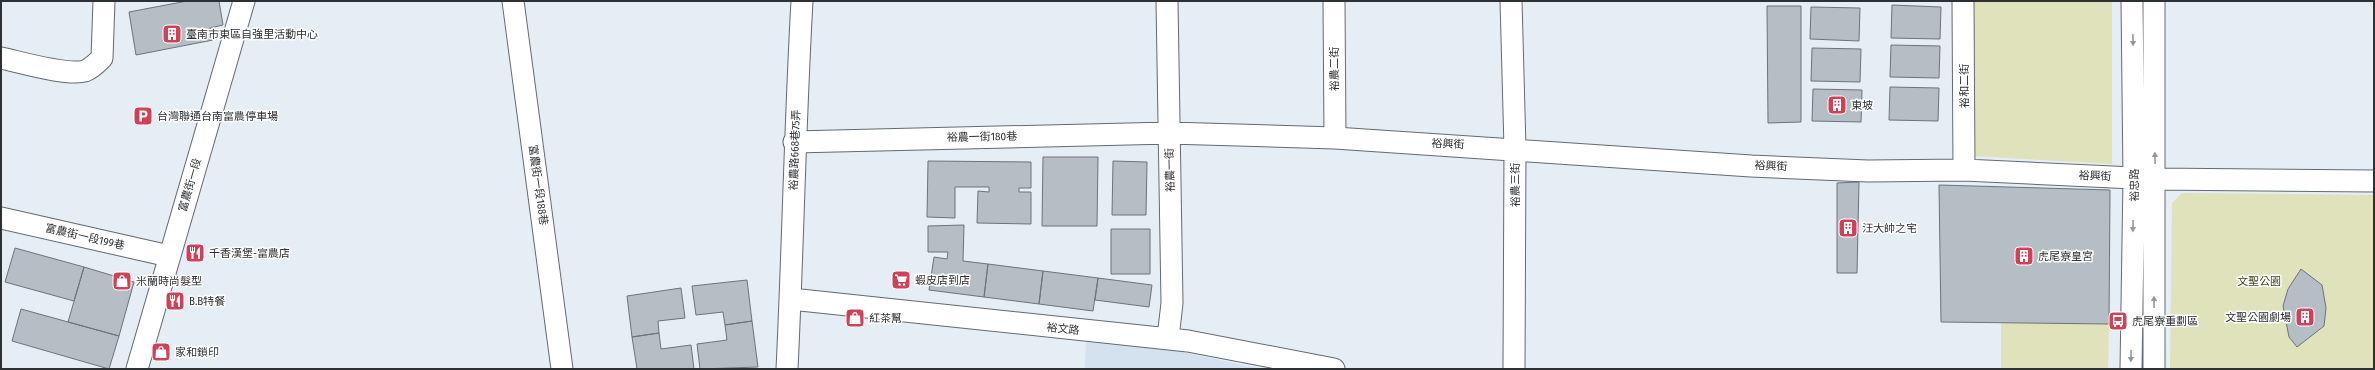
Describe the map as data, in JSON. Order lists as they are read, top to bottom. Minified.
{"streets":{"street":["裕農二街","裕和二街","裕農一街180巷","裕興街","裕農路668巷75弄","裕農一街","富農街一段","富農街一段188巷","裕農三街","裕忠路","富農街一段199巷","裕文路"]},"crossings":[["裕農二街","裕興街"],["裕和二街","裕興街"],["裕農一街180巷","裕興街"],["裕農一街180巷","裕農路668巷75弄"],["裕農一街180巷","裕農一街"],["裕興街","裕農一街"],["裕興街","裕農三街"],["裕興街","裕忠路"],["裕農路668巷75弄","裕文路"],["裕農一街","裕文路"],["富農街一段","富農街一段199巷"]],"parks":["文聖公園"],"places":{"building":["臺南市東區自強里活動中心","東坡","汪大帥之宅","虎尾寮皇宮","文聖公園劇場"],"parking":["台灣聯通台南富農停車場"],"restaurant":["千香漢堡-富農店","B.B特餐"],"supermarket":["蝦皮店到店"],"shop":["米蘭時尚髮型","紅茶幫","家和鎖印"],"bus stop":["虎尾寮重劃區"]}}
